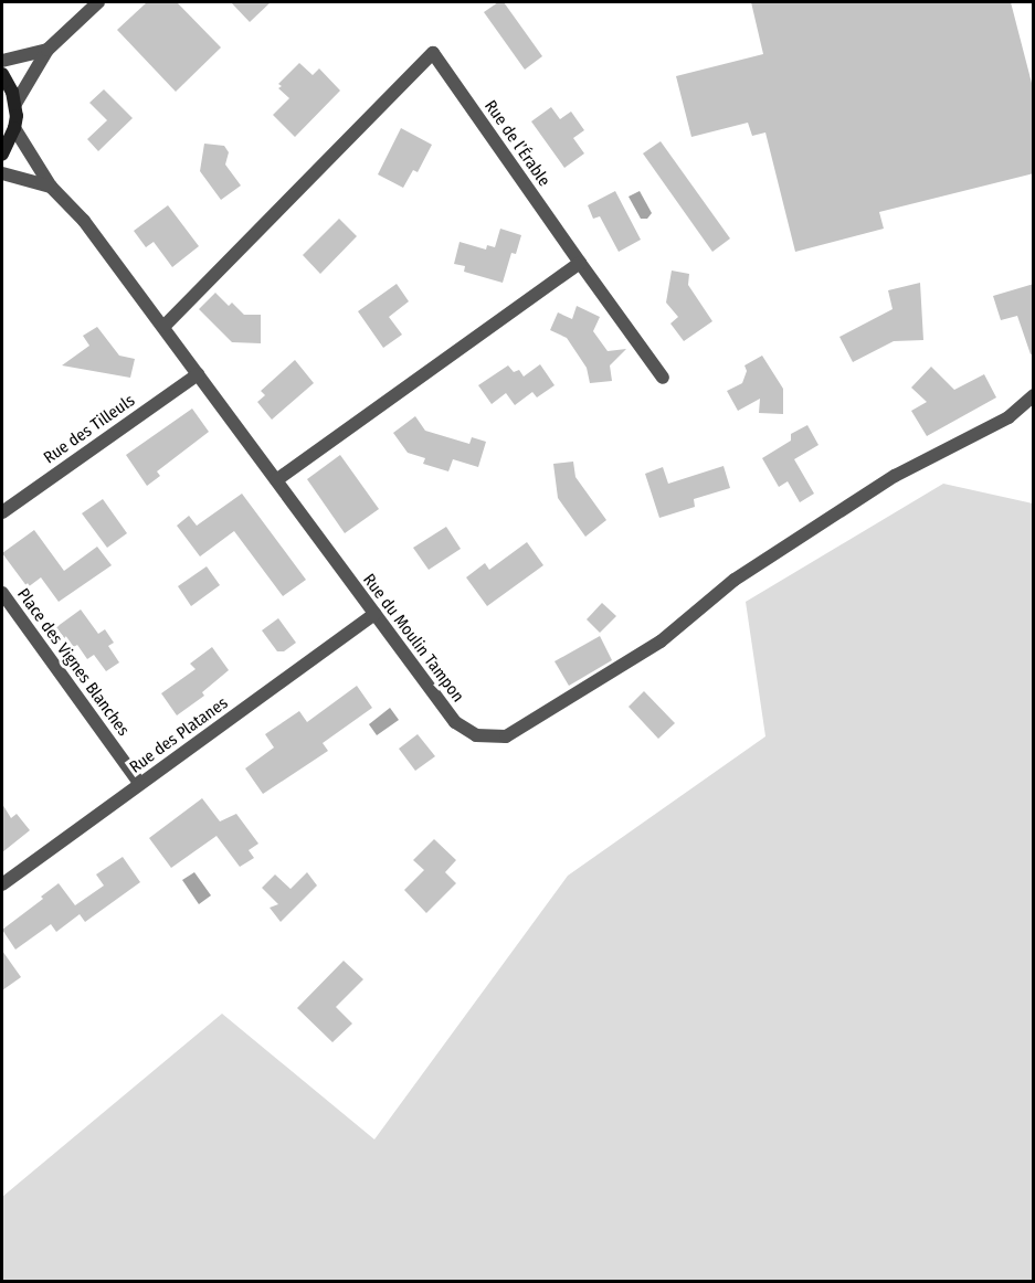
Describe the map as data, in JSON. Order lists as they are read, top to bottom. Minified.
{"streets":{"street":["Rue de l’Érable","Rue des Tilleuls","Rue du Moulin Tampon","Place des Vignes Blanches","Rue des Platanes"]},"crossings":[["Rue de l’Érable","Rue du Moulin Tampon"],["Rue des Tilleuls","Rue du Moulin Tampon"],["Rue du Moulin Tampon","Rue des Platanes"],["Place des Vignes Blanches","Rue des Platanes"]]}
